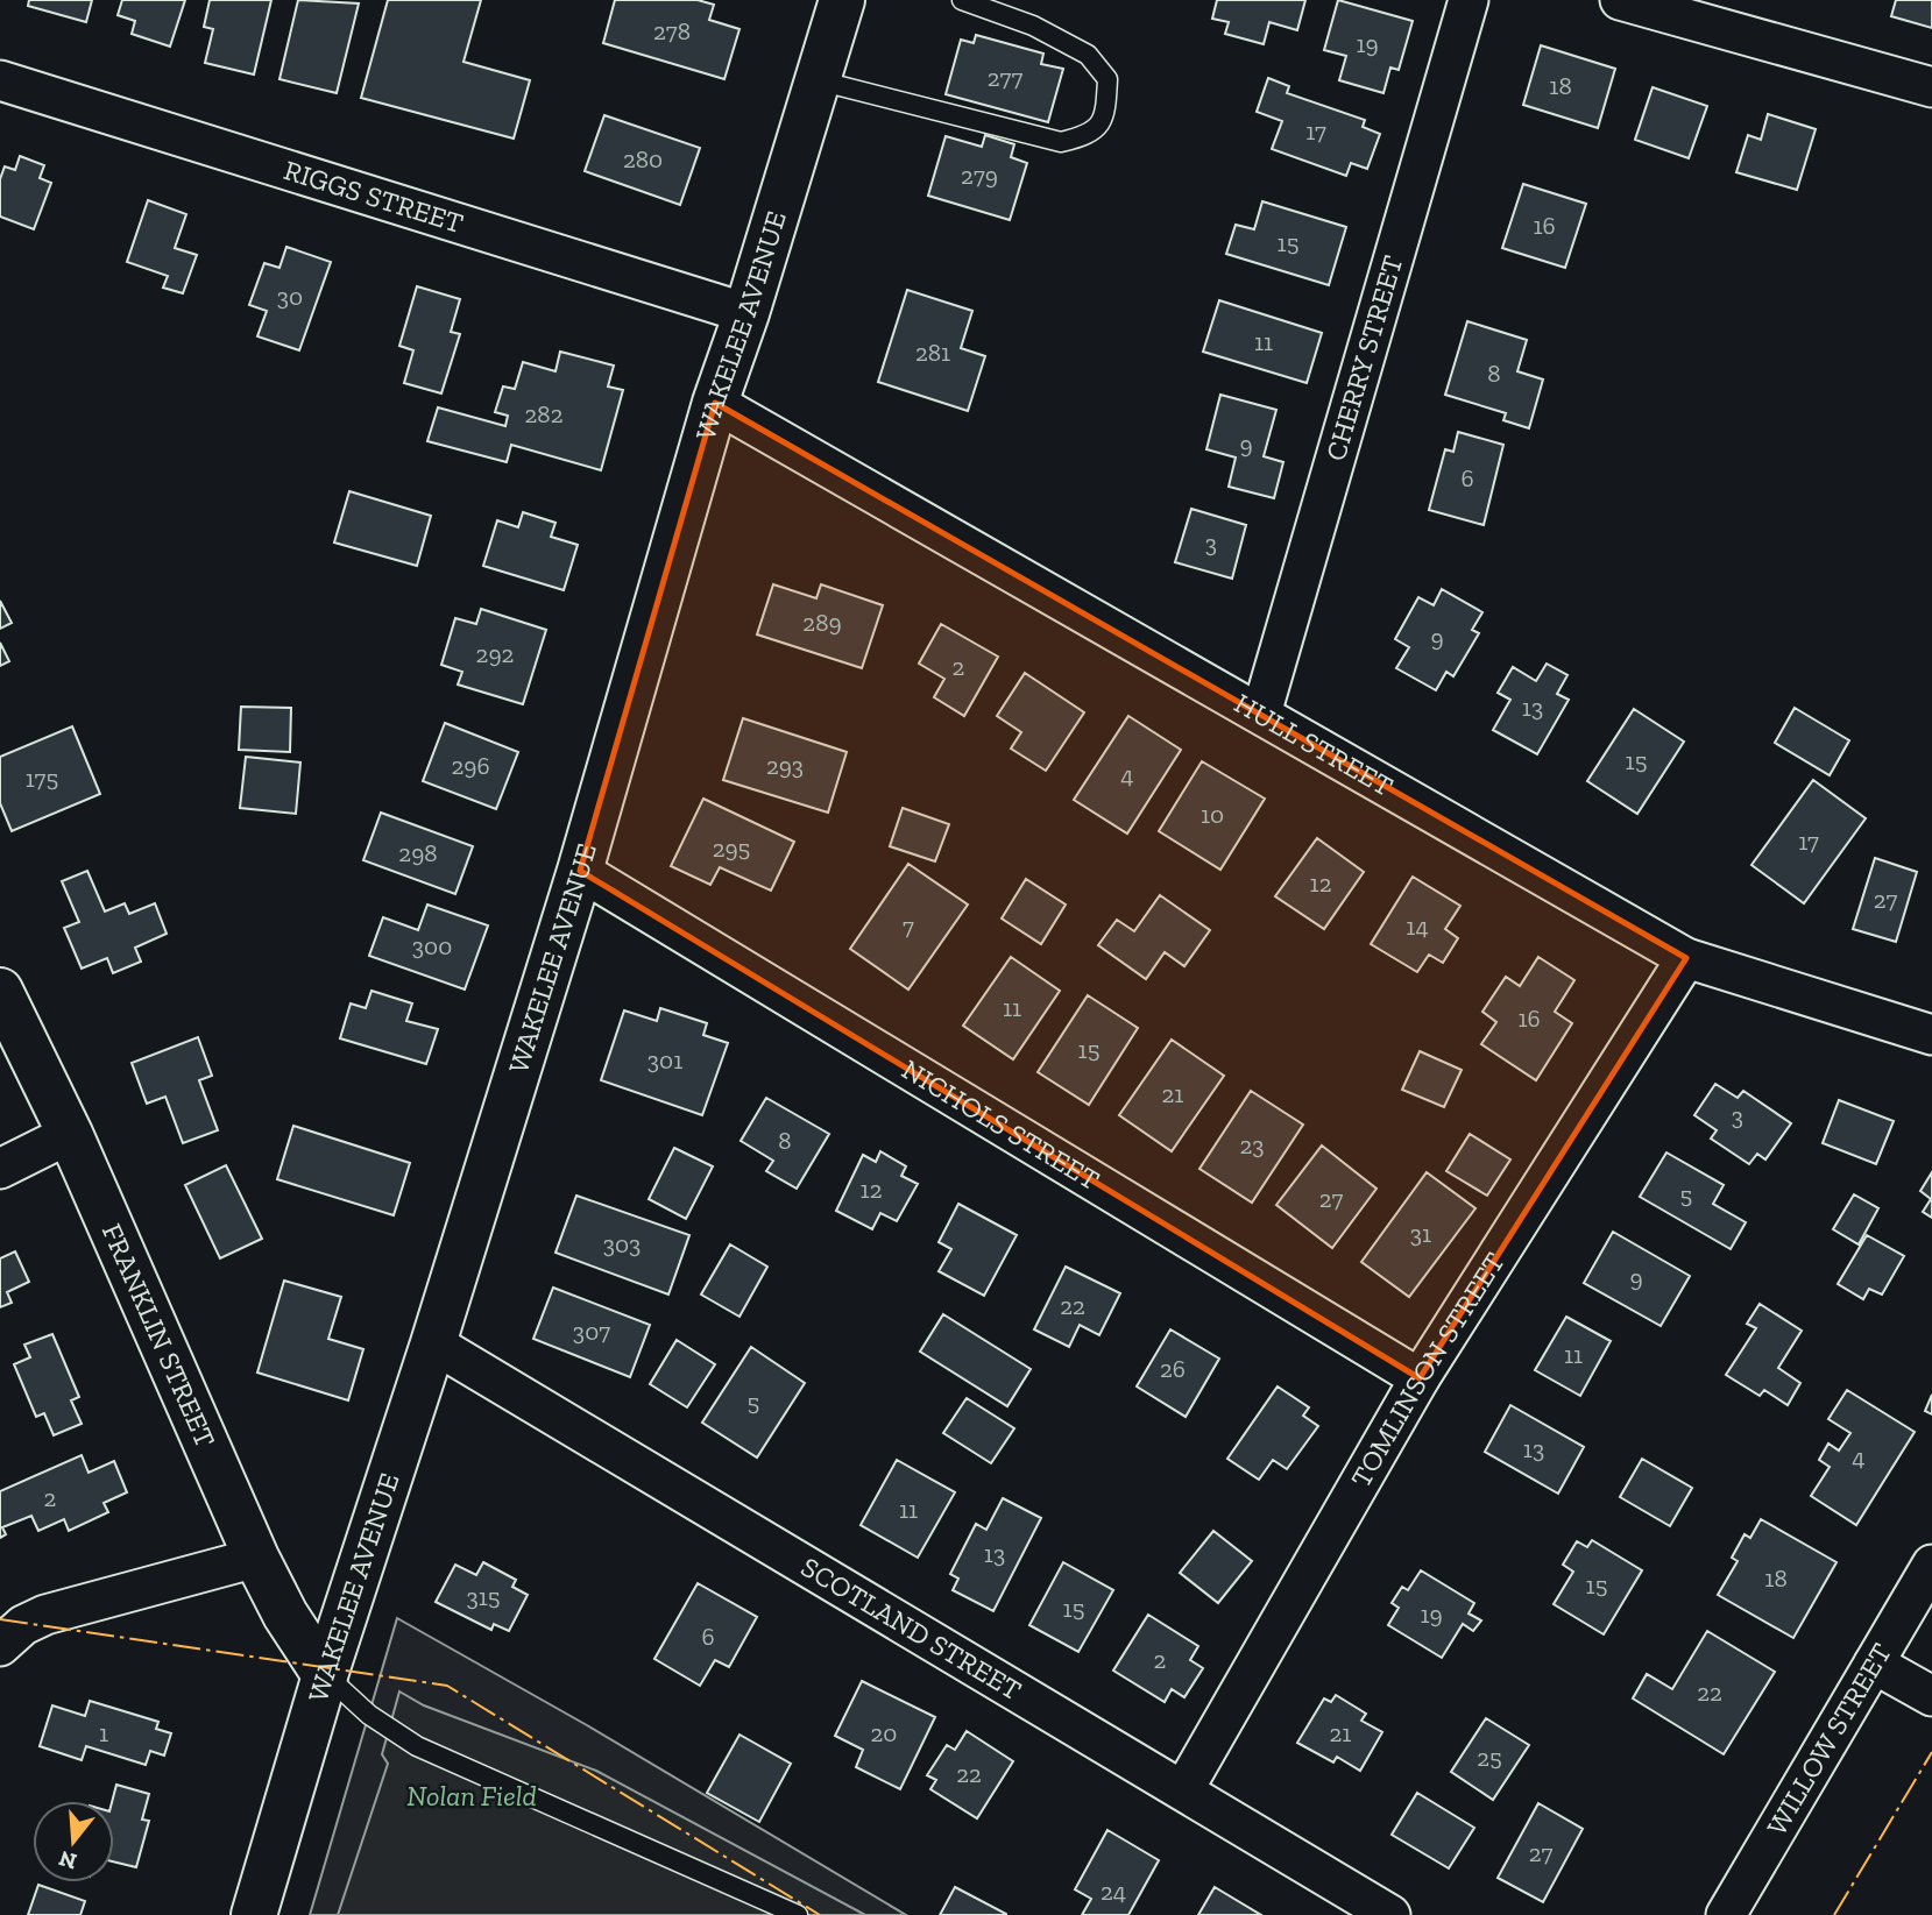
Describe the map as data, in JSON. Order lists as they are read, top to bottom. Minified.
{"streets":{"main road":["WAKELEE AVENUE","FRANKLIN STREET"],"street":["RIGGS STREET","CHERRY STREET","HULL STREET","NICHOLS STREET","TOMLINSON STREET","SCOTLAND STREET","WILLOW STREET"]},"crossings":[["RIGGS STREET","WAKELEE AVENUE"],["WAKELEE AVENUE","HULL STREET"],["WAKELEE AVENUE","NICHOLS STREET"],["WAKELEE AVENUE","FRANKLIN STREET"],["WAKELEE AVENUE","SCOTLAND STREET"],["CHERRY STREET","HULL STREET"],["HULL STREET","TOMLINSON STREET"],["NICHOLS STREET","TOMLINSON STREET"],["TOMLINSON STREET","SCOTLAND STREET"]],"parks":["Nolan Field"],"house_numbers":["278","19","277","18","17","280","279","16","15","30","11","281","8","282","9","6","3","289","9","292","2","13","15","296","293","4","175","10","17","295","298","12","27","7","14","300","11","16","15","301","21","3","8","23","12","5","27","31","303","9","22","307","11","26","5","13","4","2","11","13","18","15","315","15","19","6","2","22","1","20","21","25","22","27","24"],"north":"bottom"}
